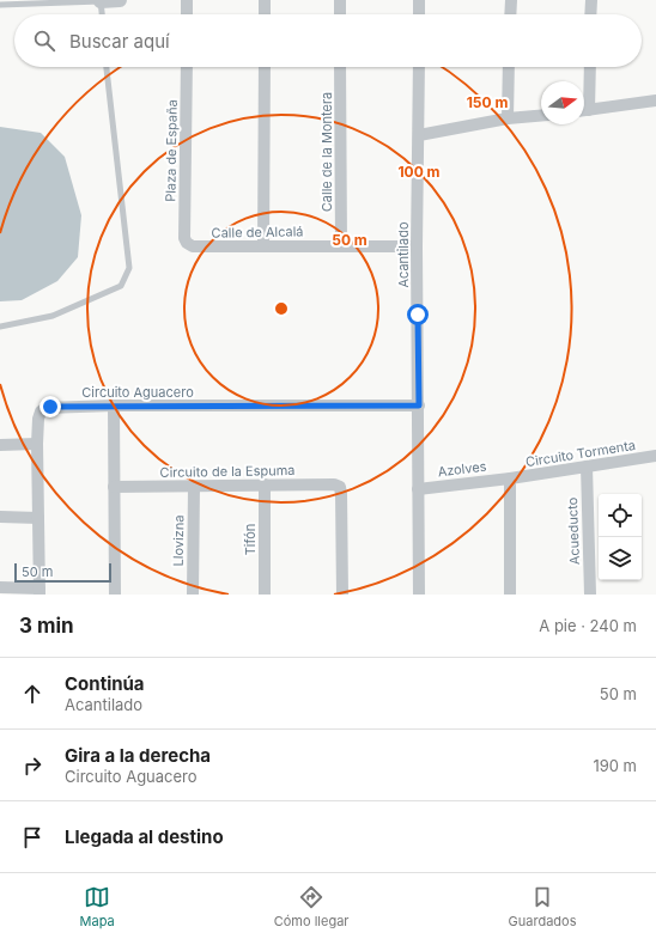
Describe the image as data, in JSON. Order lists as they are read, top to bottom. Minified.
{"streets":{"street":["Plaza de España","Calle de la Montera","Calle de Alcalá","Acantilado","Circuito Aguacero","Circuito Tormenta","Azolves","Circuito de la Espuma","Acueducto","Tifón","Llovizna"]},"crossings":[["Plaza de España","Calle de Alcalá"],["Calle de la Montera","Calle de Alcalá"],["Calle de Alcalá","Acantilado"],["Acantilado","Circuito Aguacero"],["Acantilado","Azolves"],["Circuito Tormenta","Azolves"],["Circuito Tormenta","Acueducto"],["Circuito de la Espuma","Tifón"],["Circuito de la Espuma","Llovizna"]],"scale_bar":"50 m","north":"right","page":{"search":"Buscar aquí","scale":"50 m","heading":["3 min","A pie · 240 m"],"list":[["Continúa","Acantilado","50 m"],["Gira a la derecha","Circuito Aguacero","190 m"],"Llegada al destino"],"nav":["Mapa","Cómo llegar","Guardados"]},"rings":["150 m","100 m","50 m"]}
